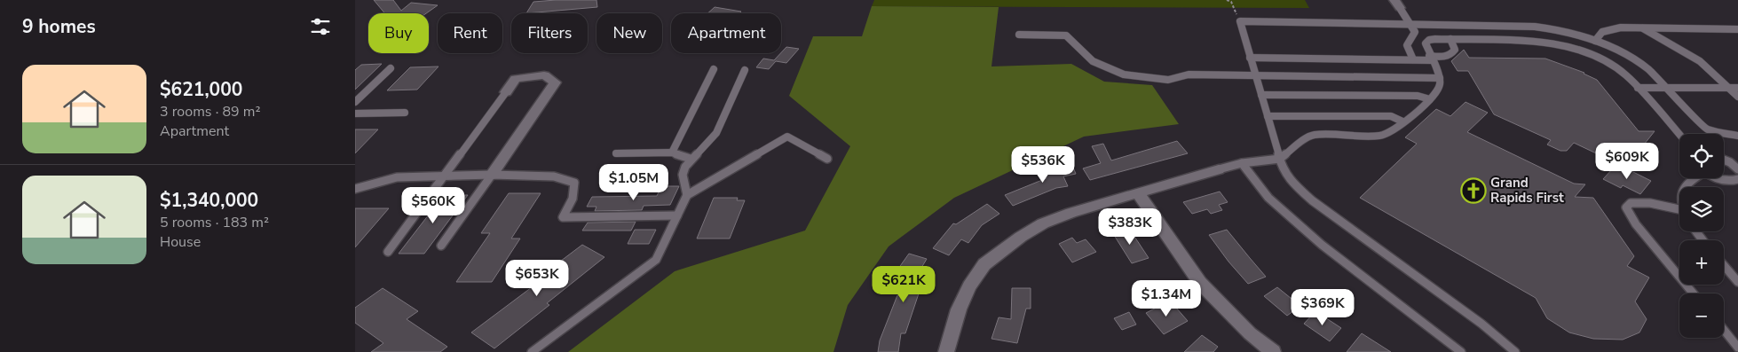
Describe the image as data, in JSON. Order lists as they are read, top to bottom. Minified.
{"places":{"church":["Grand Rapids First"]},"page":{"heading":"9 homes","chip":["Buy","Rent","Filters","New","Apartment"],"list":[{"name":"$621,000","note":"3 rooms · 89 m² · Apartment"},{"name":"$1,340,000","note":"5 rooms · 183 m² · House"}],"map_buttons":["+","−"],"price":["$609K","$536K","$1.05M","$560K","$383K","$653K","$621K","$1.34M","$369K"]}}
